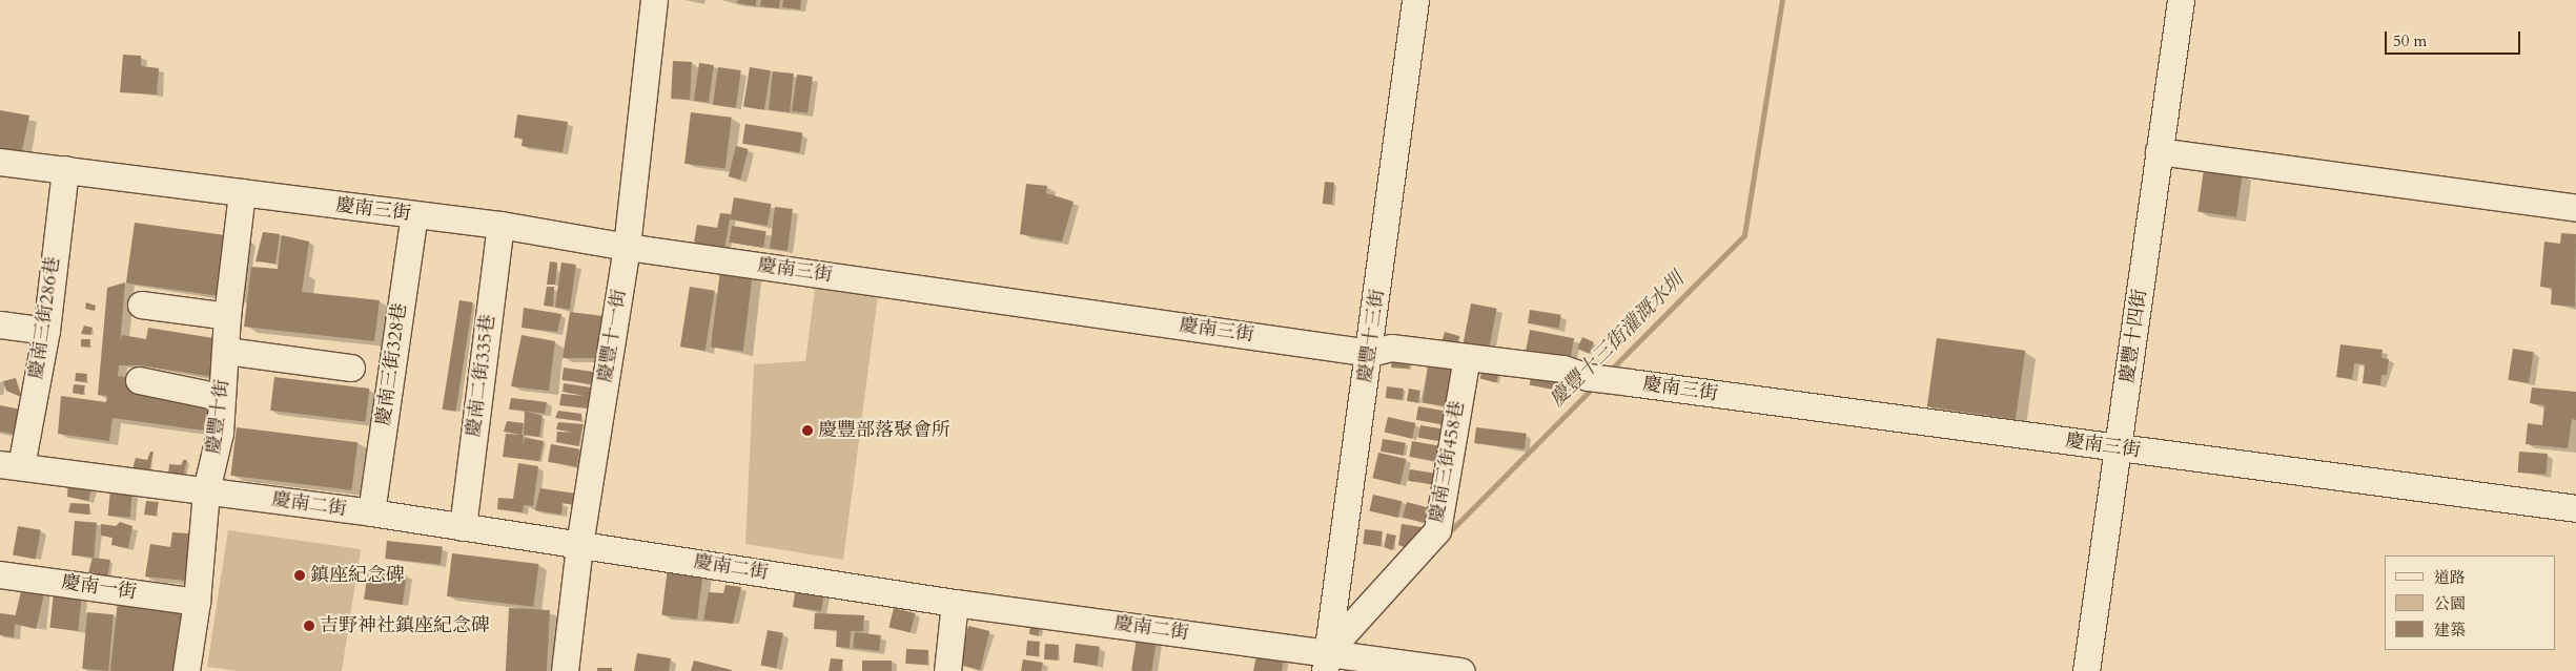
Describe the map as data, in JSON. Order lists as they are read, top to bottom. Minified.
{"streets":{"street":["慶南三街","慶南三街286巷","慶豐十一街","慶豐十三街","慶豐十四街","慶南三街328巷","慶南二街335巷","慶豐十街","慶南三街458巷","慶南二街","慶南一街"]},"crossings":[["慶南三街","慶南三街286巷"],["慶南三街","慶豐十一街"],["慶南三街","慶豐十三街"],["慶南三街","慶豐十四街"],["慶南三街","慶南三街328巷"],["慶南三街","慶南二街335巷"],["慶南三街","慶豐十街"],["慶南三街","慶南三街458巷"],["慶南三街286巷","慶南二街"],["慶豐十一街","慶南二街"],["慶豐十三街","慶南三街458巷"],["慶豐十三街","慶南二街"],["慶南三街328巷","慶南二街"],["慶南二街335巷","慶南二街"],["慶豐十街","慶南二街"],["慶豐十街","慶南一街"],["慶南三街458巷","慶南二街"]],"water":["慶豐十三街灌溉水圳"],"places":["慶豐部落聚會所","鎮座紀念碑","吉野神社鎮座紀念碑"],"legend":["道路","公園","建築"],"scale_bar":"50 m"}
